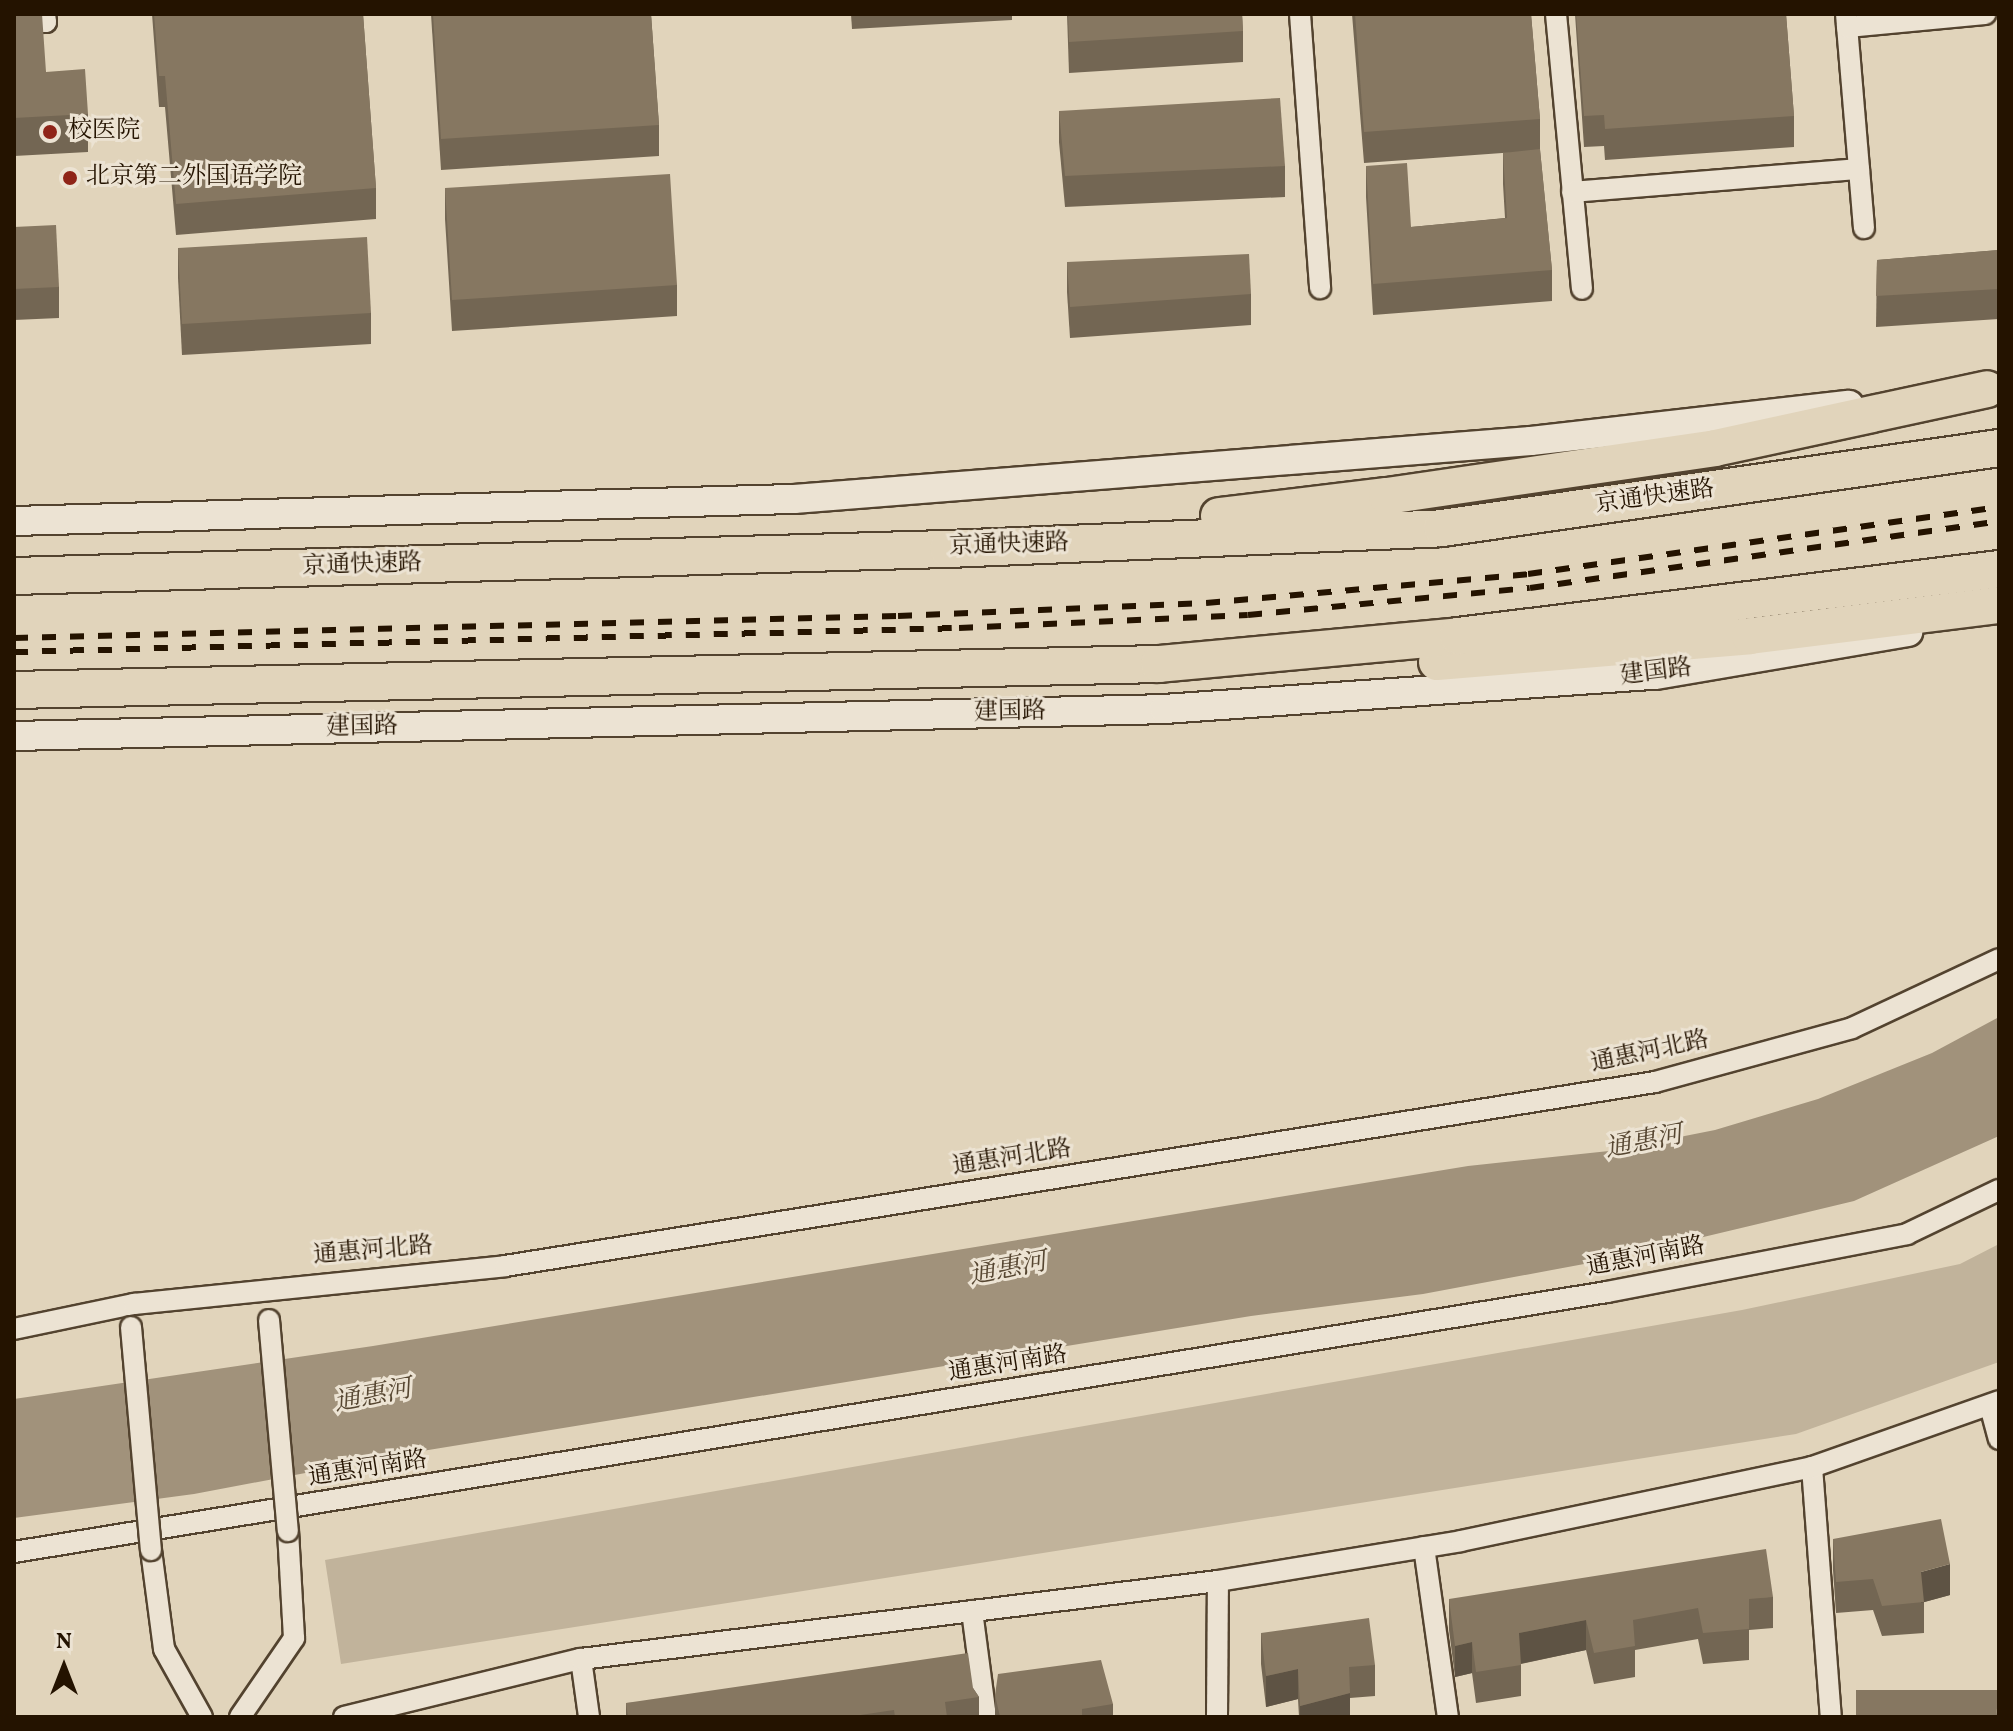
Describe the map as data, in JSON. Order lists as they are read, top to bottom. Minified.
{"streets":{"highway":["京通快速路"],"main road":["建国路"],"street":["通惠河北路","通惠河南路"]},"water":["通惠河"],"places":["校医院","北京第二外国语学院"],"north":"top"}
